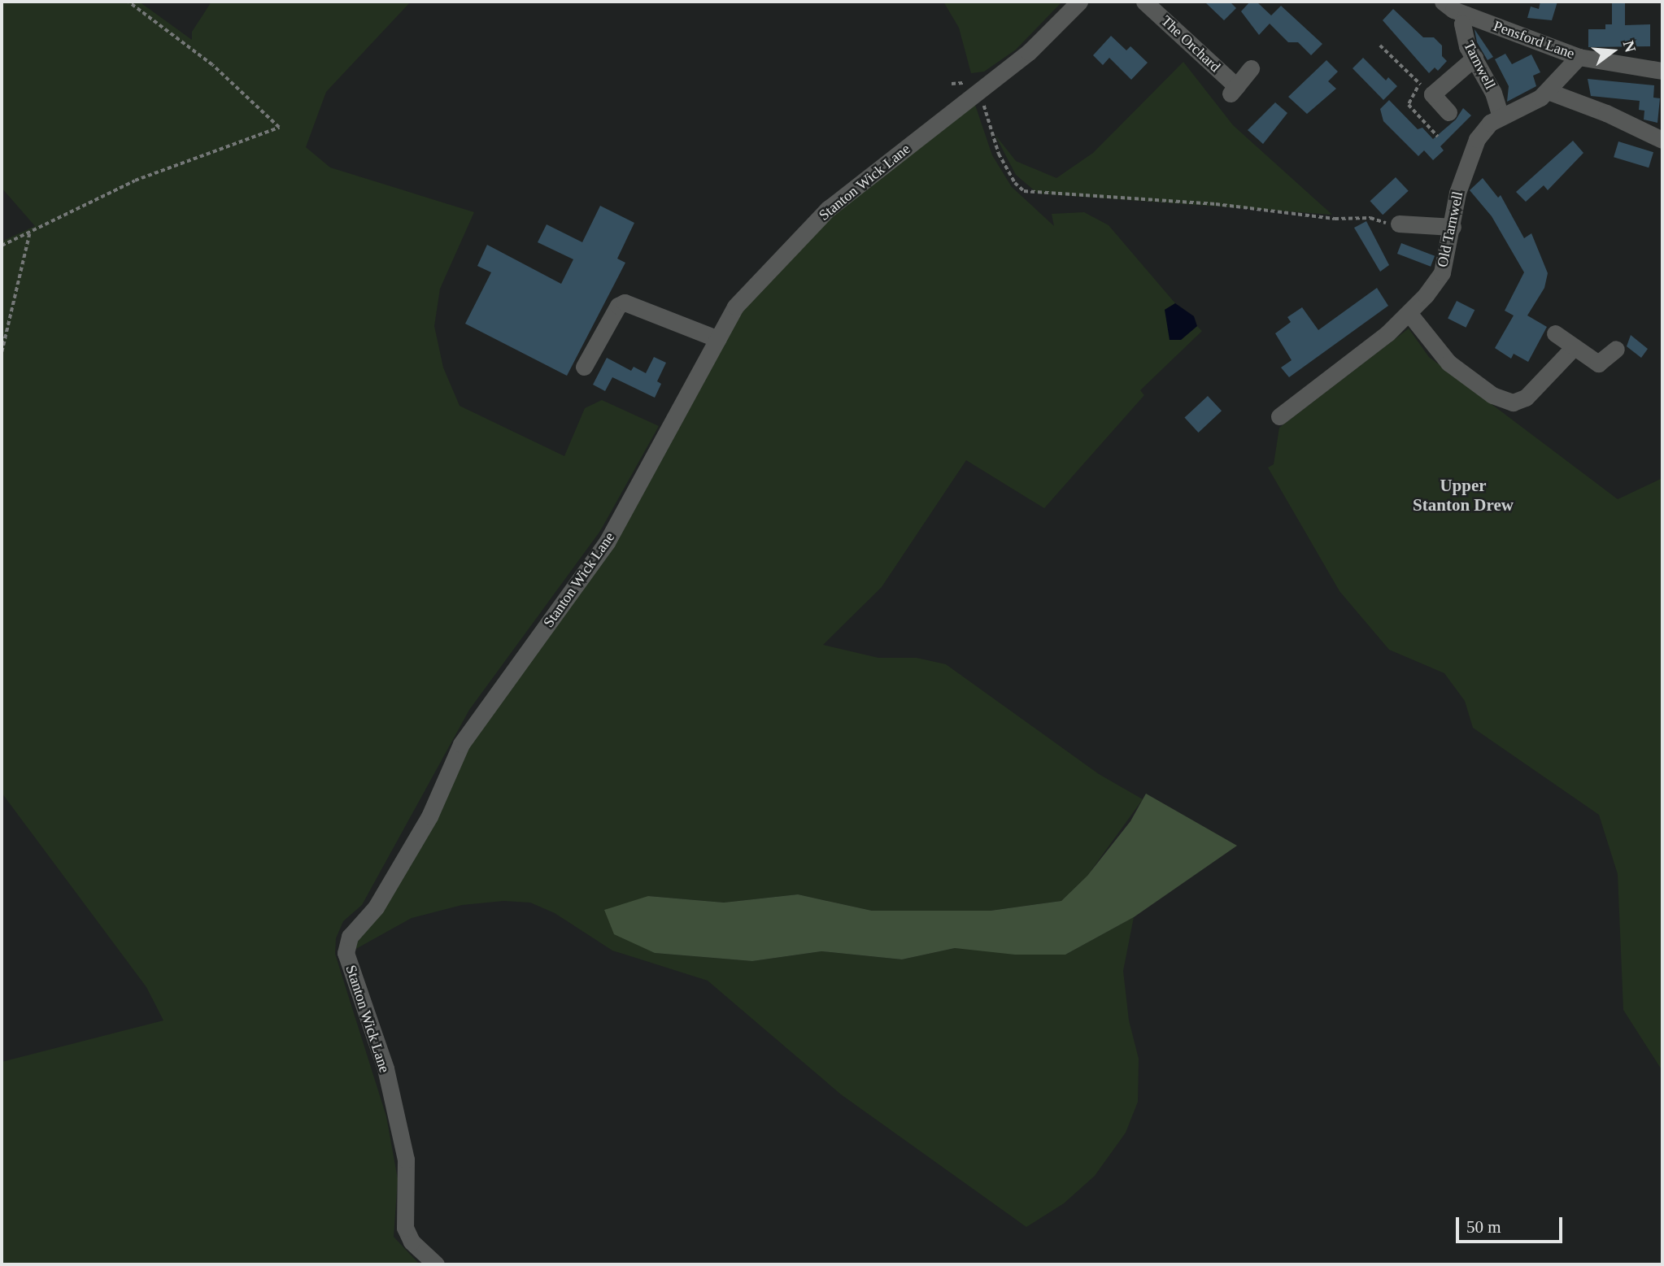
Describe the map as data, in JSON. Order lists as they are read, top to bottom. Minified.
{"streets":{"street":["Pensford Lane","The Orchard","Tarnwell","Stanton Wick Lane","Old Tarnwell"]},"crossings":[["Pensford Lane","Tarnwell"],["Pensford Lane","Old Tarnwell"],["Tarnwell","Old Tarnwell"]],"districts":["Upper Stanton Drew"],"scale_bar":"50 m","north":"right"}
